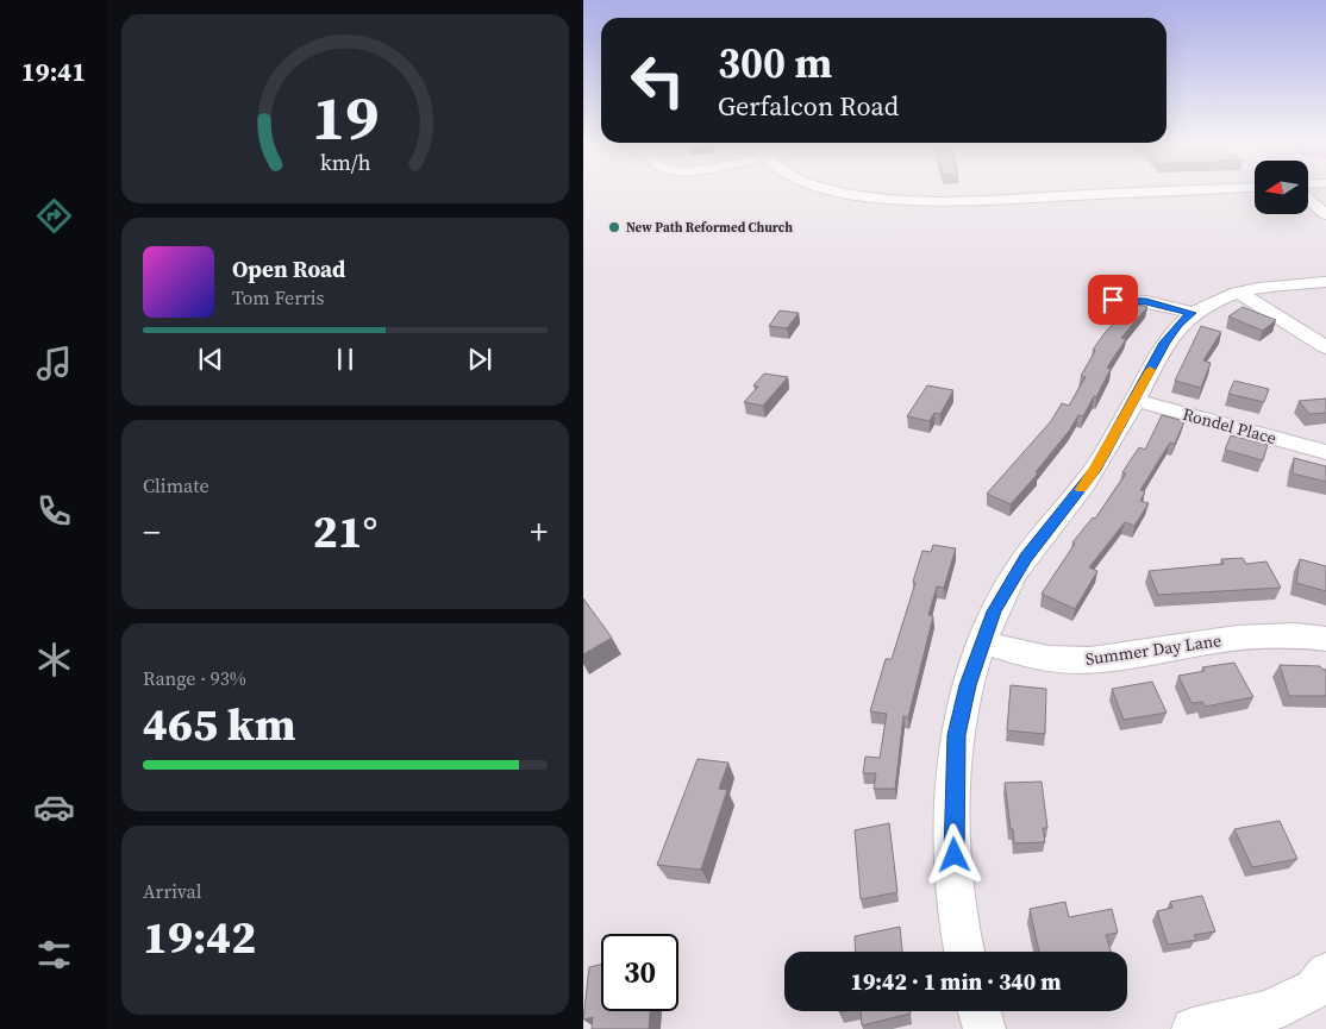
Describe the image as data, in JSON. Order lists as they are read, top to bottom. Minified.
{"streets":{"street":["Rondel Place","Summer Day Lane"]},"places":["New Path Reformed Church"],"north":"left","page":{"tabs":"19:41","turn":["300 m","Gerfalcon Road"],"song":["Open Road","Tom Ferris"],"tile":["Climate",["Range · 93%","465 km"],["Arrival","19:42"]],"heat":["−","21°","+"],"limit":"30","trip":"19:42 · 1 min · 340 m","gauge":["19","km/h"]}}
